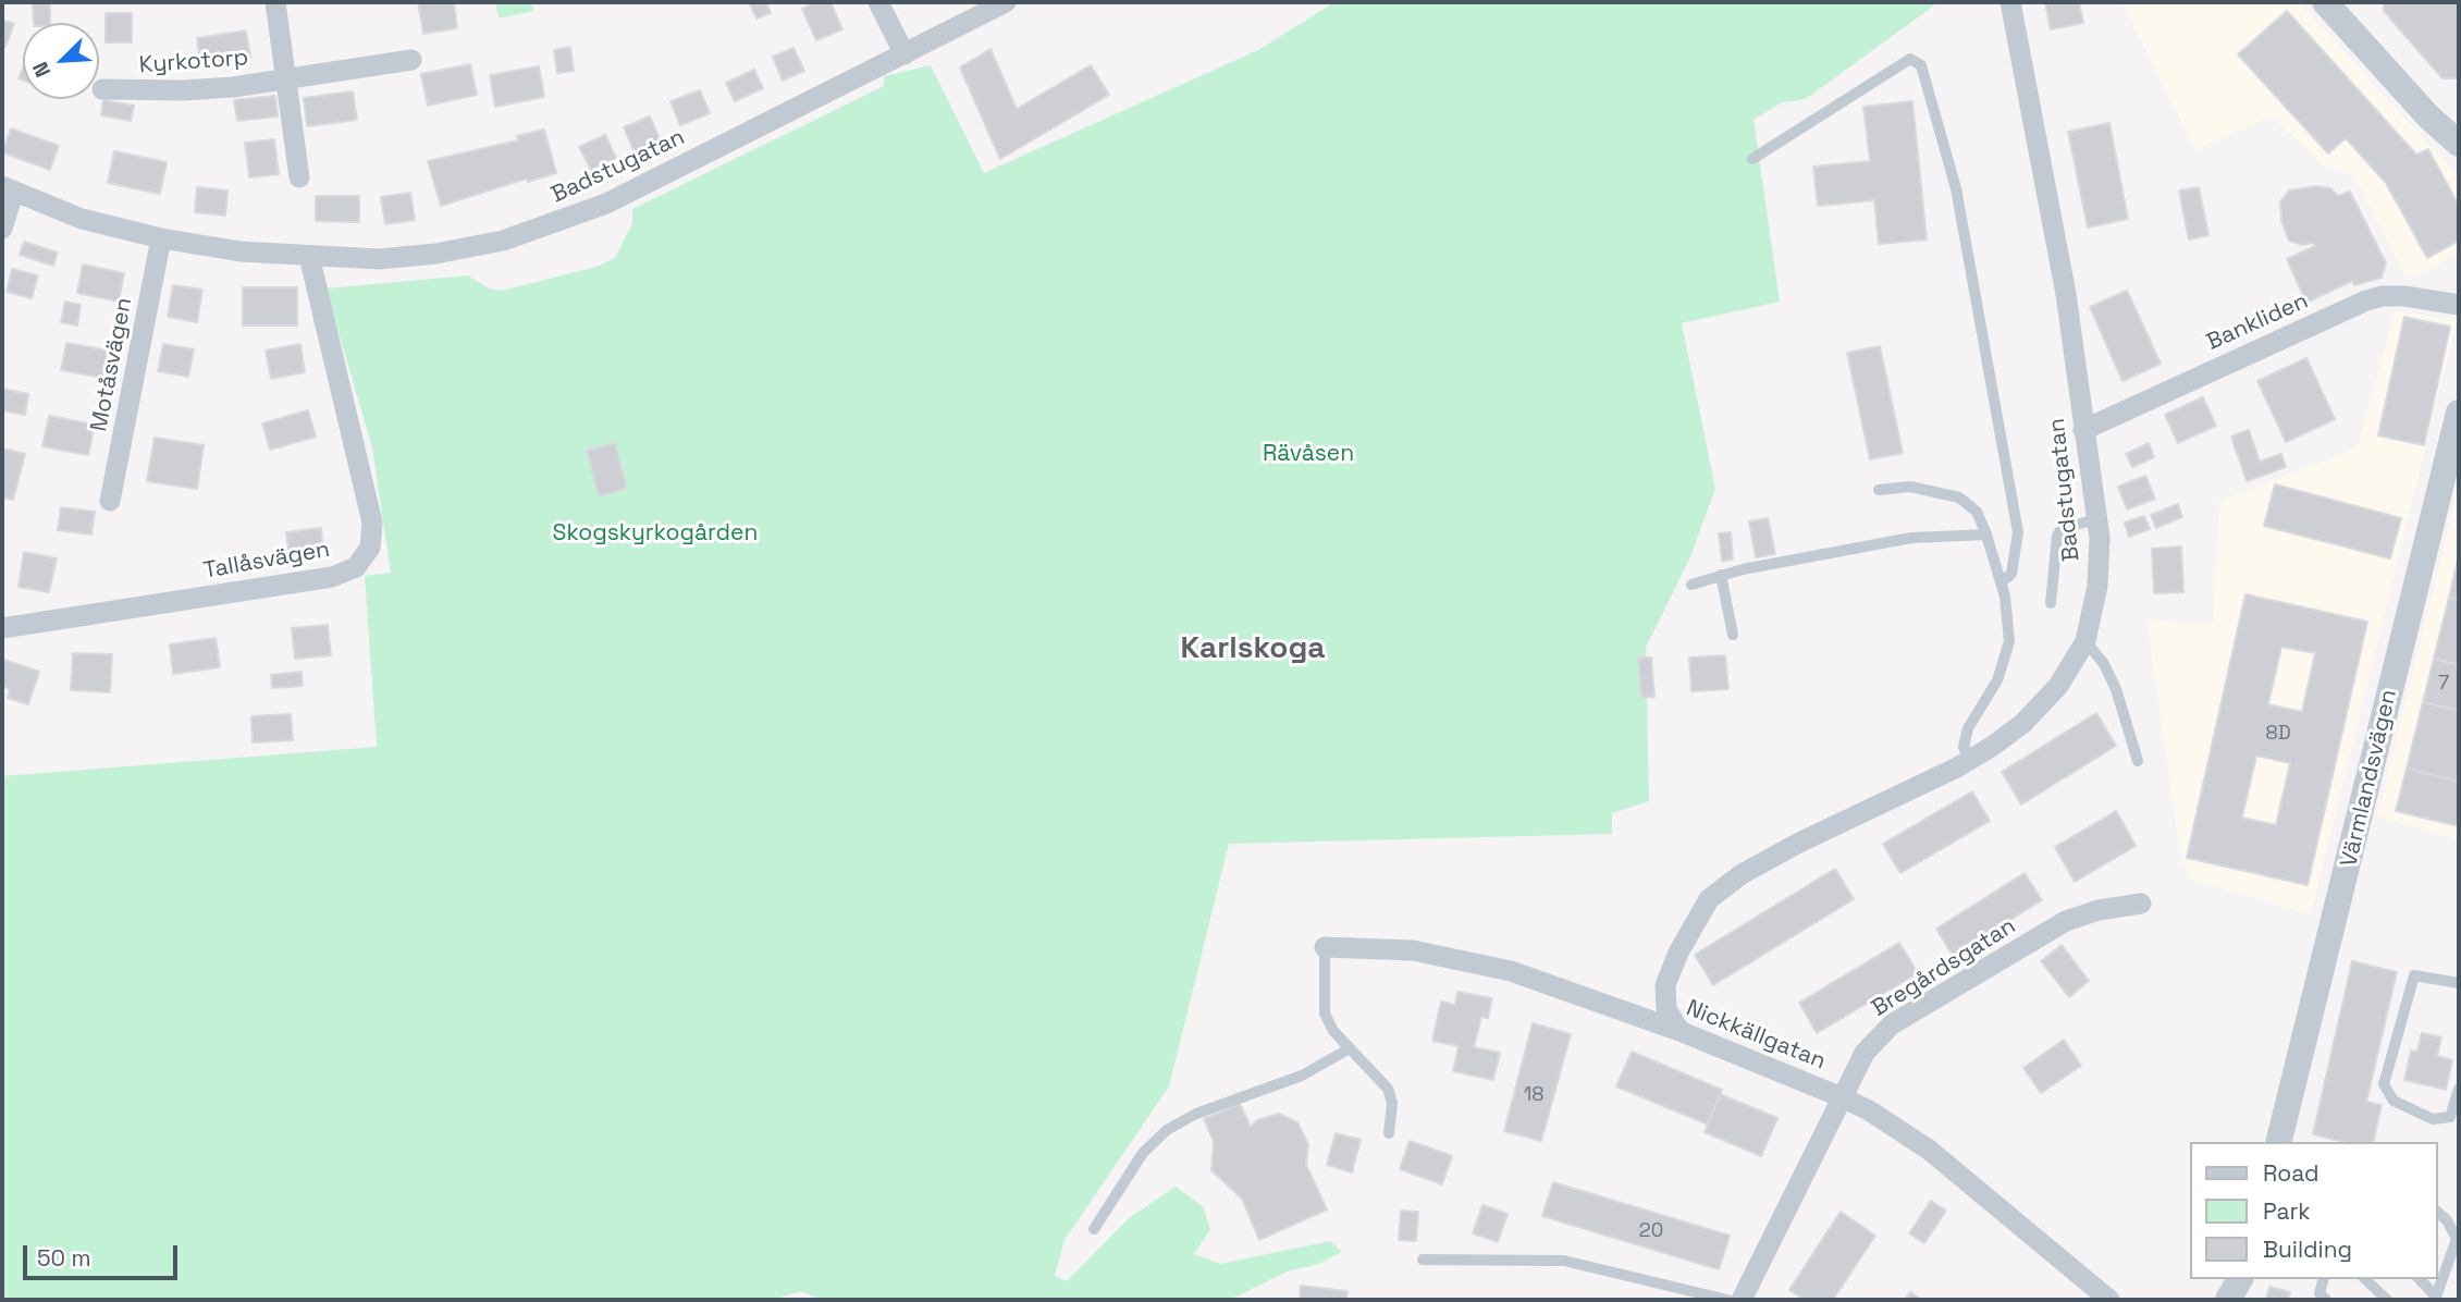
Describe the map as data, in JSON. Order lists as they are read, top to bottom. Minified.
{"streets":{"street":["Kyrkotorp","Badstugatan","Bankliden","Motåsvägen","Tallåsvägen","Värmlandsvägen","Bregårdsgatan","Nickkällgatan"]},"crossings":[["Badstugatan","Bankliden"],["Badstugatan","Motåsvägen"],["Badstugatan","Tallåsvägen"],["Badstugatan","Nickkällgatan"],["Bregårdsgatan","Nickkällgatan"]],"districts":["Karlskoga"],"parks":["Rävåsen","Skogskyrkogården"],"house_numbers":["7","8D","18","20"],"legend":["Road","Park","Building"],"scale_bar":"50 m","north":"bottom left"}
